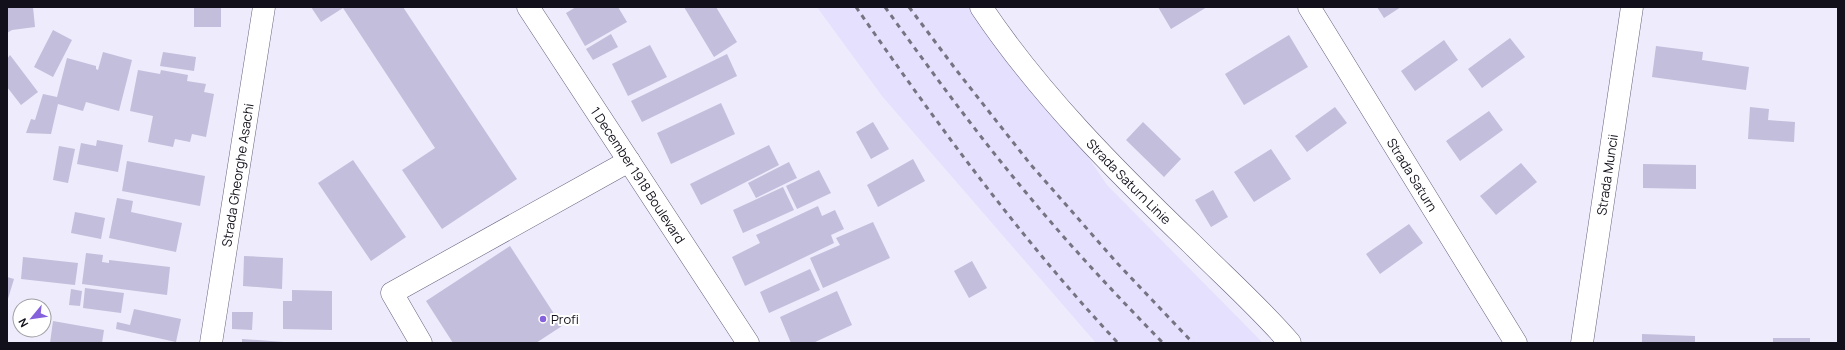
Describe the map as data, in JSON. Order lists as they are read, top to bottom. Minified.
{"streets":{"street":["Strada Gheorghe Asachi","1 December 1918 Boulevard","Strada Saturn","Strada Muncii","Strada Saturn Linie"]},"places":["Profi"],"north":"bottom left"}
